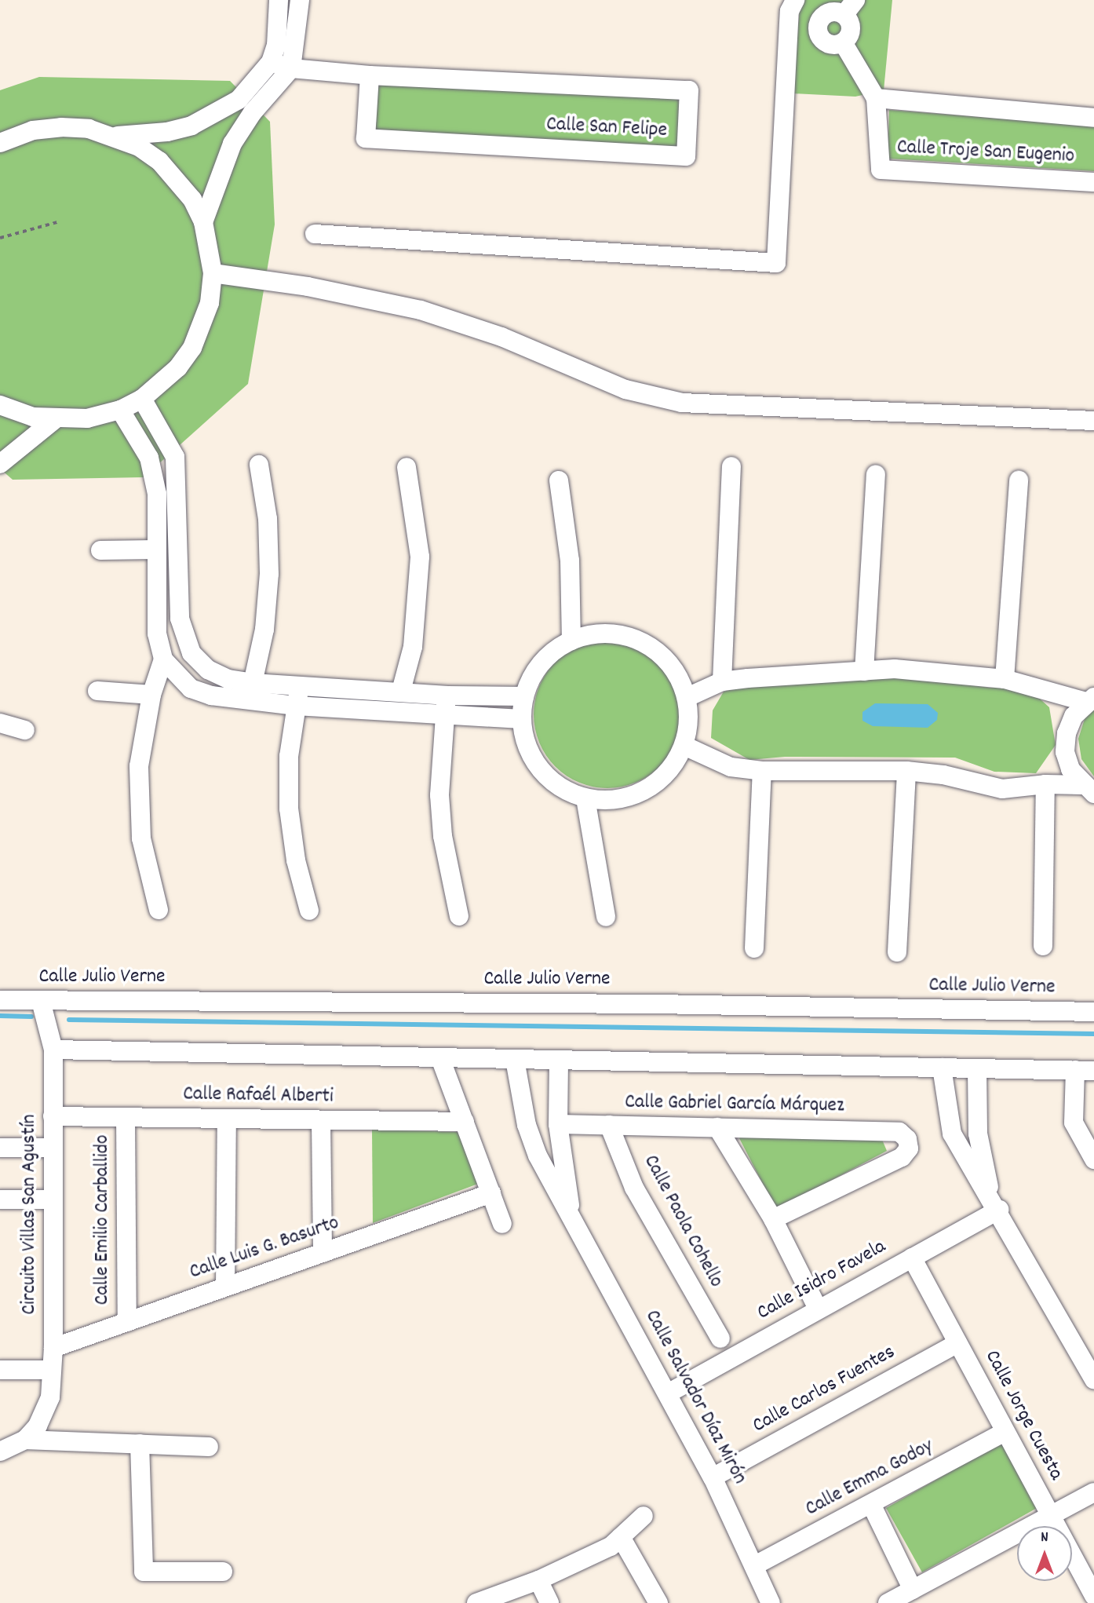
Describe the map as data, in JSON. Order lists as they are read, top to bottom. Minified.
{"streets":{"street":["Calle San Felipe","Calle Troje San Eugenio","Calle Julio Verne","Calle Rafaél Alberti","Calle Gabriel García Márquez","Circuito Villas San Agustín","Calle Emilio Carballido","Calle Paola Cohello","Calle Luis G. Basurto","Calle Isidro Favela","Calle Carlos Fuentes","Calle Salvador Díaz Mirón","Calle Jorge Cuesta","Calle Emma Godoy"]},"crossings":[["Calle Julio Verne","Circuito Villas San Agustín"],["Calle Rafaél Alberti","Circuito Villas San Agustín"],["Calle Rafaél Alberti","Calle Emilio Carballido"],["Calle Gabriel García Márquez","Calle Paola Cohello"],["Calle Gabriel García Márquez","Calle Salvador Díaz Mirón"],["Circuito Villas San Agustín","Calle Luis G. Basurto"],["Calle Emilio Carballido","Calle Luis G. Basurto"],["Calle Isidro Favela","Calle Salvador Díaz Mirón"],["Calle Isidro Favela","Calle Jorge Cuesta"],["Calle Carlos Fuentes","Calle Salvador Díaz Mirón"],["Calle Carlos Fuentes","Calle Jorge Cuesta"],["Calle Salvador Díaz Mirón","Calle Emma Godoy"],["Calle Jorge Cuesta","Calle Emma Godoy"]],"north":"top"}
